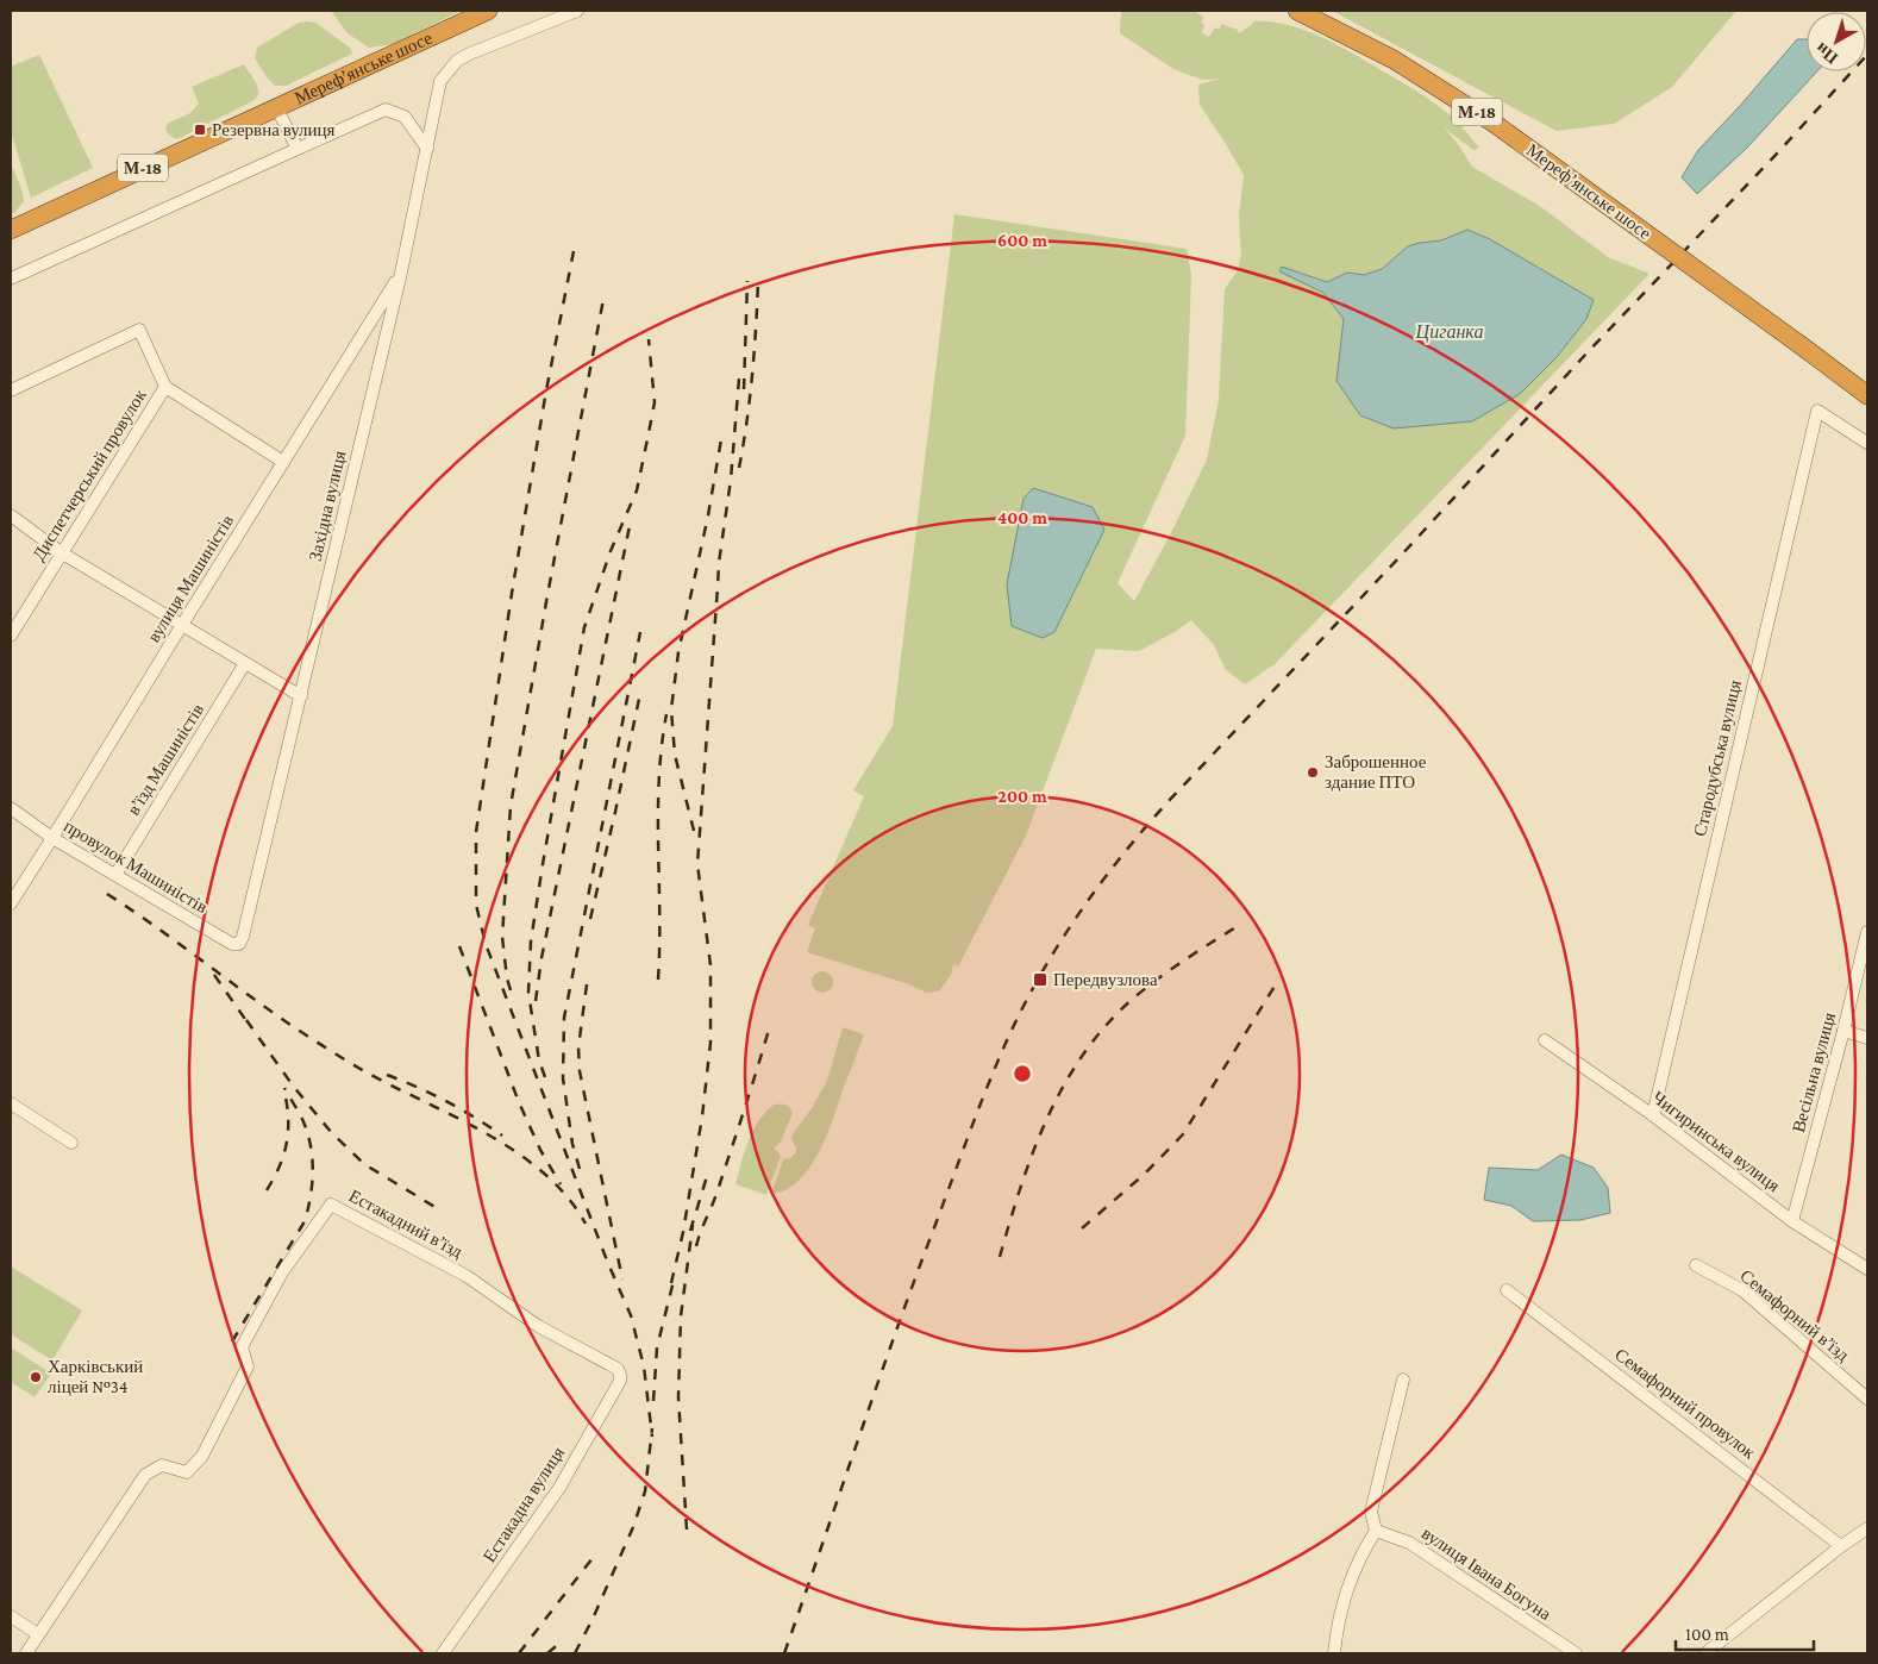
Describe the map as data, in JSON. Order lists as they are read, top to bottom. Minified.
{"streets":{"highway":["Мереф’янське шосе","М-18"],"street":["Диспетчерський провулок","Західна вулиця","вулиця Машиністів","Стародубська вулиця","в’їзд Машиністів","провулок Машиністів","Весільна вулиця","Чигиринська вулиця","Естакадний в’їзд","Семафорний в’їзд","Семафорний провулок","Естакадна вулиця","вулиця Івана Богуна"]},"crossings":[["Західна вулиця","вулиця Машиністів"],["Західна вулиця","провулок Машиністів"],["вулиця Машиністів","провулок Машиністів"],["Стародубська вулиця","Чигиринська вулиця"],["в’їзд Машиністів","провулок Машиністів"],["Весільна вулиця","Чигиринська вулиця"],["Естакадний в’їзд","Естакадна вулиця"]],"water":["Циганка"],"places":{"transit":["Резервна вулиця","Передвузлова"],"other":["Заброшенное здание ПТО","Харківський ліцей №34"]},"scale_bar":"100 m","north":"bottom left","rings":["600 m","400 m","200 m"]}
